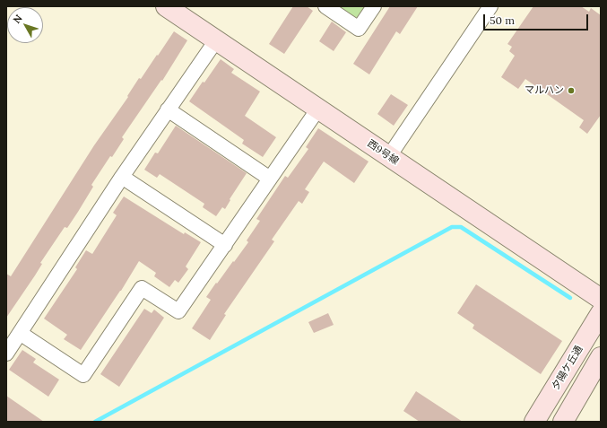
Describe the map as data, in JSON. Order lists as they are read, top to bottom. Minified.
{"streets":{"street":["西9号線","夕陽ケ丘通"]},"places":["マルハン"],"scale_bar":"50 m","north":"top left"}
